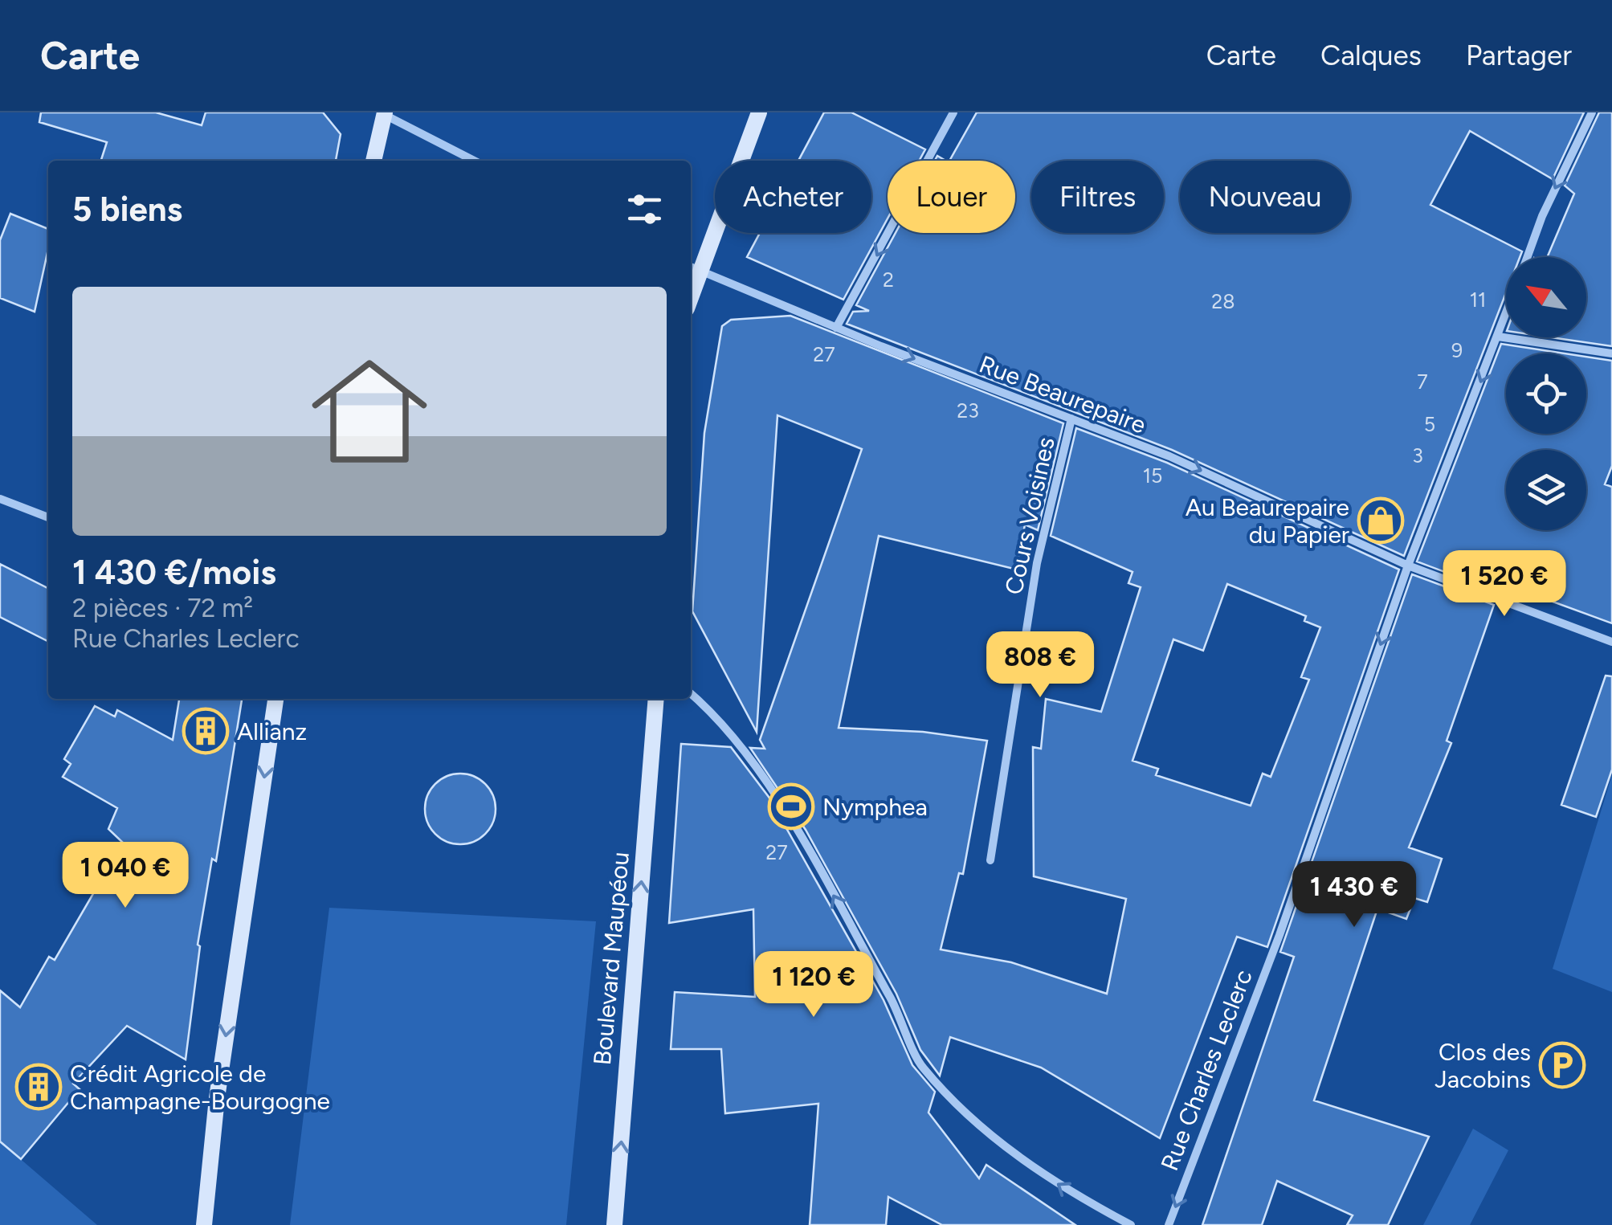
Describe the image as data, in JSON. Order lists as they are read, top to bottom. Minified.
{"streets":{"main road":["Boulevard Maupéou"],"street":["Rue Beaurepaire","Cours Voisines","Rue Charles Leclerc"]},"crossings":[["Rue Beaurepaire","Cours Voisines"],["Rue Beaurepaire","Rue Charles Leclerc"]],"one_way":["Rue Beaurepaire","Boulevard Maupéou","Rue Charles Leclerc"],"places":{"shop":["Au Beaurepaire du Papier"],"building":["Allianz","Crédit Agricole de Champagne-Bourgogne"],"sports":["Nymphea"],"parking":["Clos des Jacobins"]},"house_numbers":["2","11","28","9","27","7","23","5","3","15","27"],"north":"top left","page":{"header":"Carte","nav":["Carte","Calques","Partager"],"chip":["Acheter","Louer","Filtres","Nouveau"],"heading":"5 biens","list":[{"name":"1 430 €/mois","note":"2 pièces · 72 m² · Rue Charles Leclerc"}],"price":["1 520 €","808 €","1 040 €","1 430 €","1 120 €"]}}
